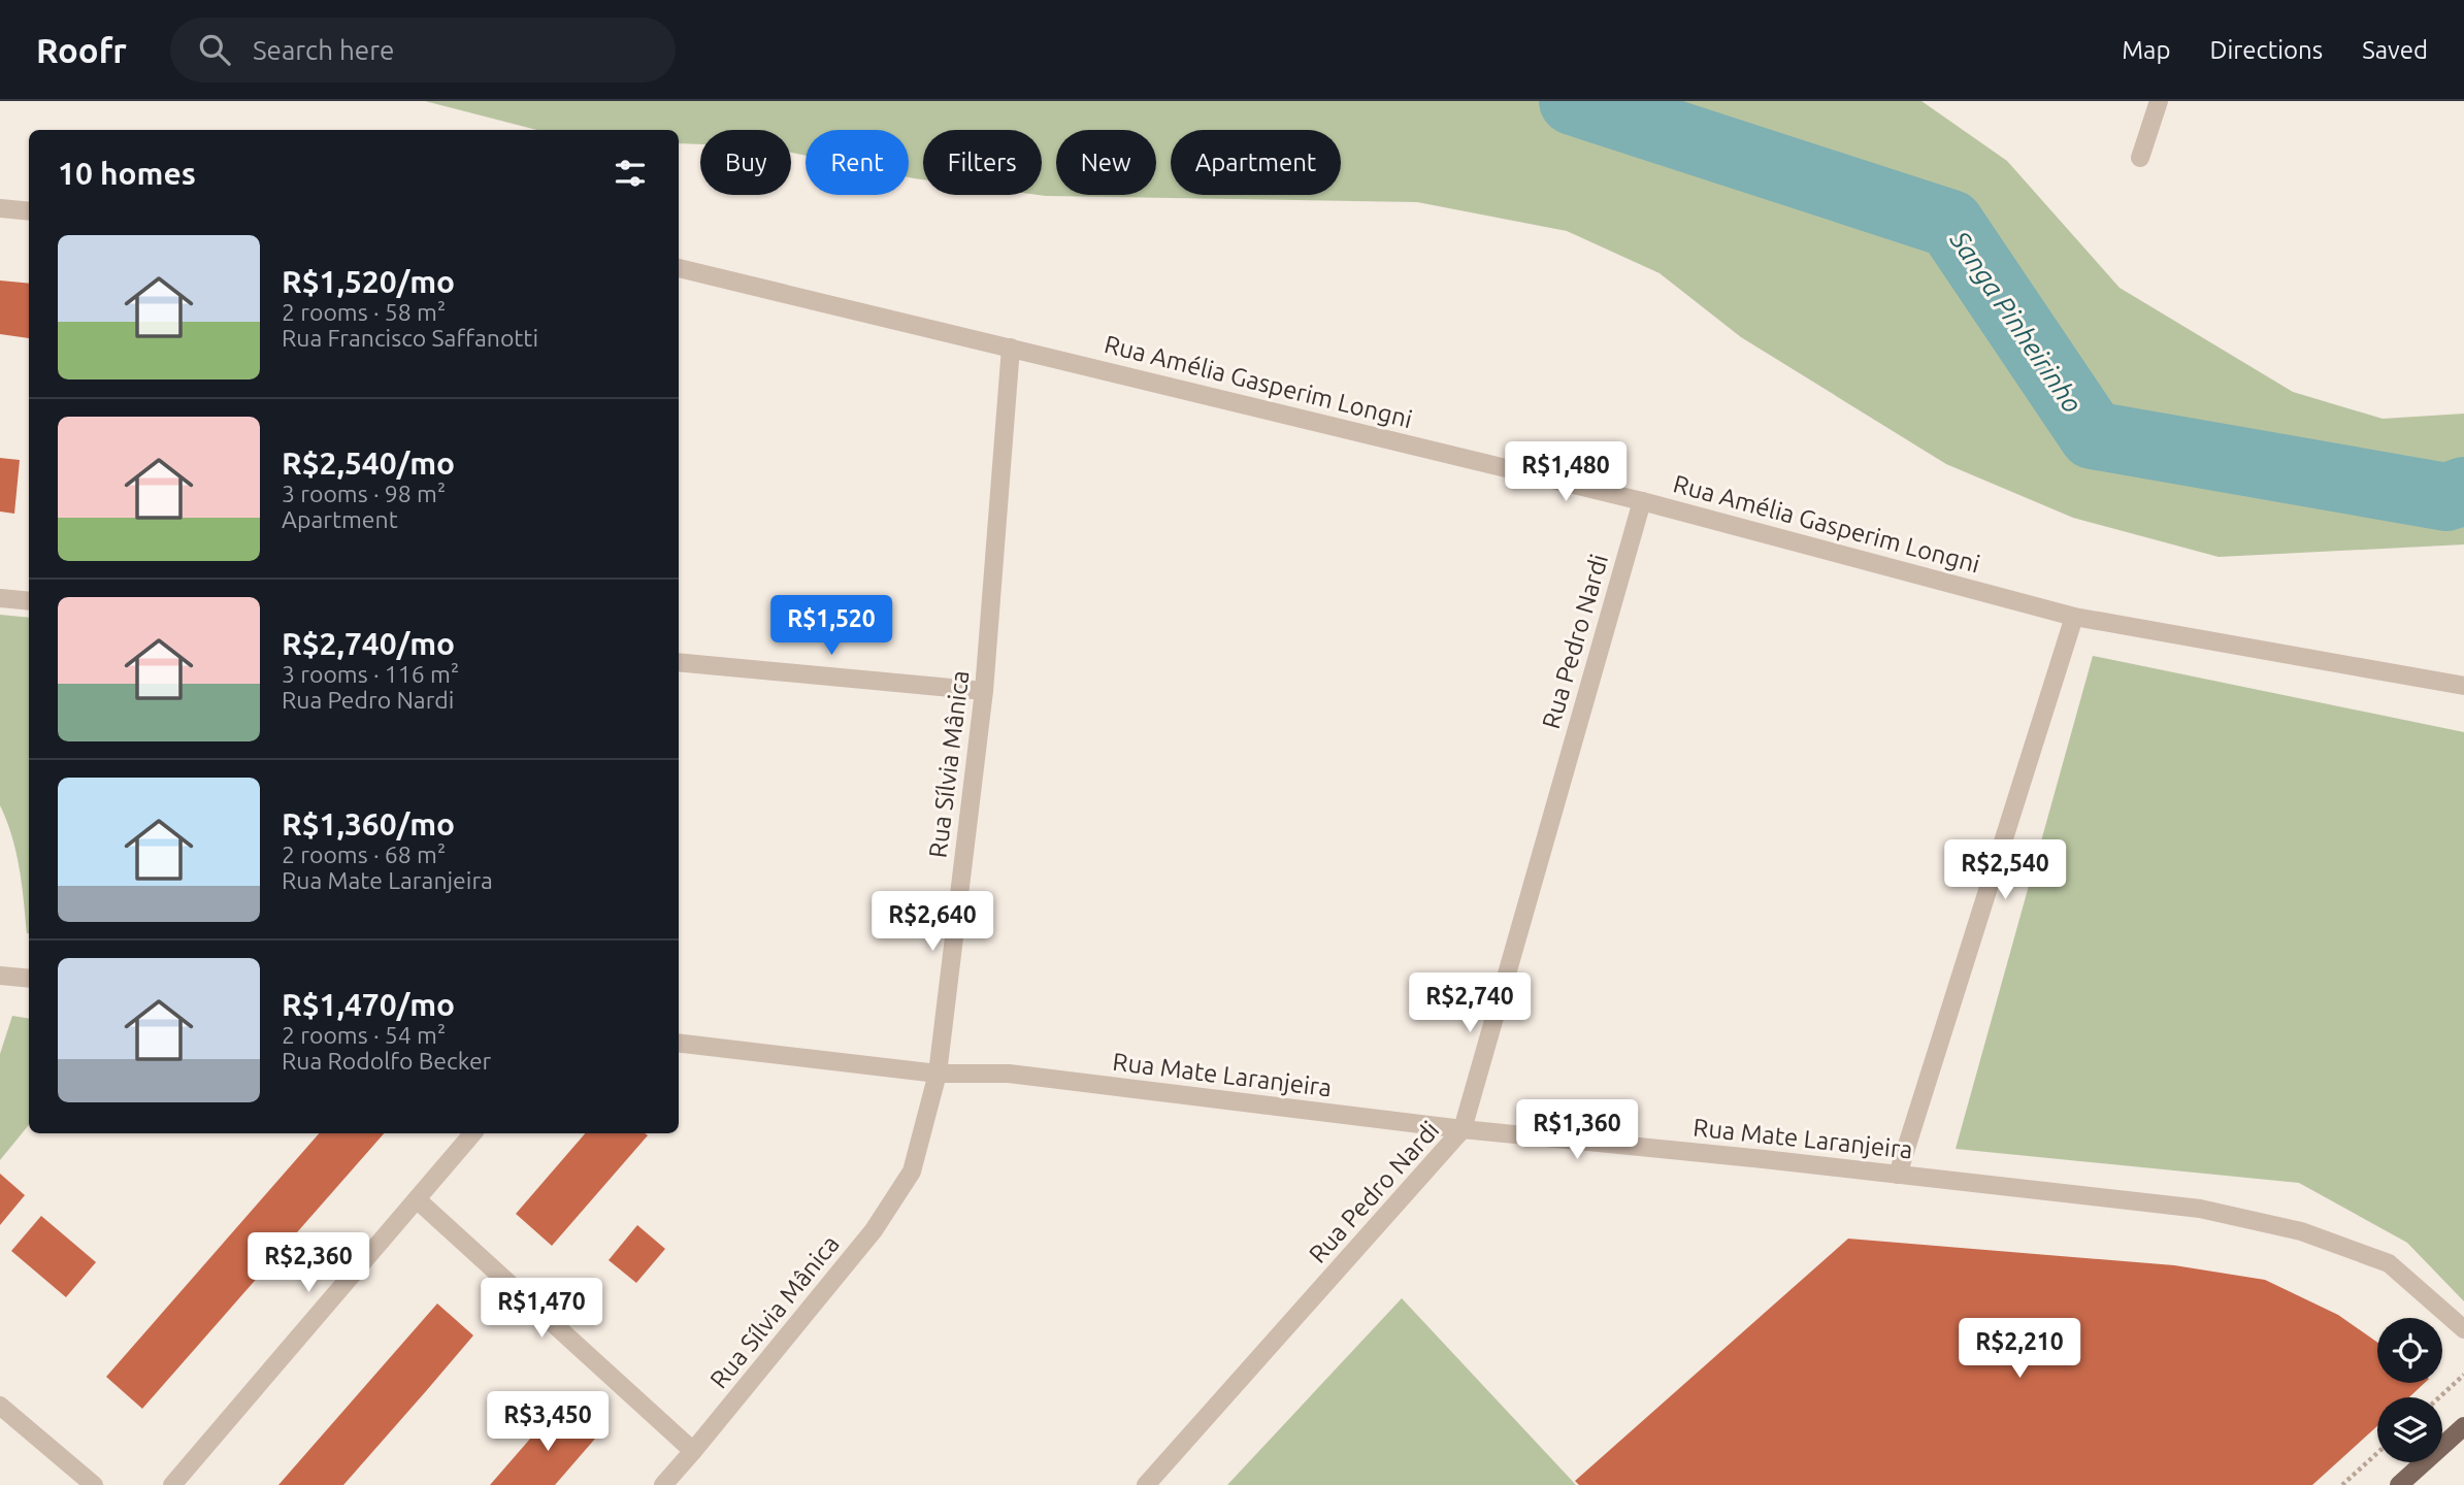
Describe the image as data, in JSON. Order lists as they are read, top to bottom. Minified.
{"streets":{"street":["Rua Amélia Gasperim Longni","Rua Pedro Nardi","Rua Sílvia Mânica","Rua Mate Laranjeira"]},"crossings":[["Rua Amélia Gasperim Longni","Rua Pedro Nardi"],["Rua Amélia Gasperim Longni","Rua Sílvia Mânica"],["Rua Pedro Nardi","Rua Mate Laranjeira"],["Rua Sílvia Mânica","Rua Mate Laranjeira"]],"water":["Sanga Pinheirinho"],"page":{"header":"Roofr","search":"Search here","nav":["Map","Directions","Saved"],"chip":["Buy","Rent","Filters","New","Apartment"],"heading":"10 homes","list":[{"name":"R$1,520/mo","note":"2 rooms · 58 m² · Rua Francisco Saffanotti"},{"name":"R$2,540/mo","note":"3 rooms · 98 m² · Apartment"},{"name":"R$2,740/mo","note":"3 rooms · 116 m² · Rua Pedro Nardi"},{"name":"R$1,360/mo","note":"2 rooms · 68 m² · Rua Mate Laranjeira"},{"name":"R$1,470/mo","note":"2 rooms · 54 m² · Rua Rodolfo Becker"}],"price":["R$1,480","R$1,520","R$2,540","R$2,640","R$2,740","R$1,360","R$2,360","R$1,470","R$2,210","R$3,450"]}}
